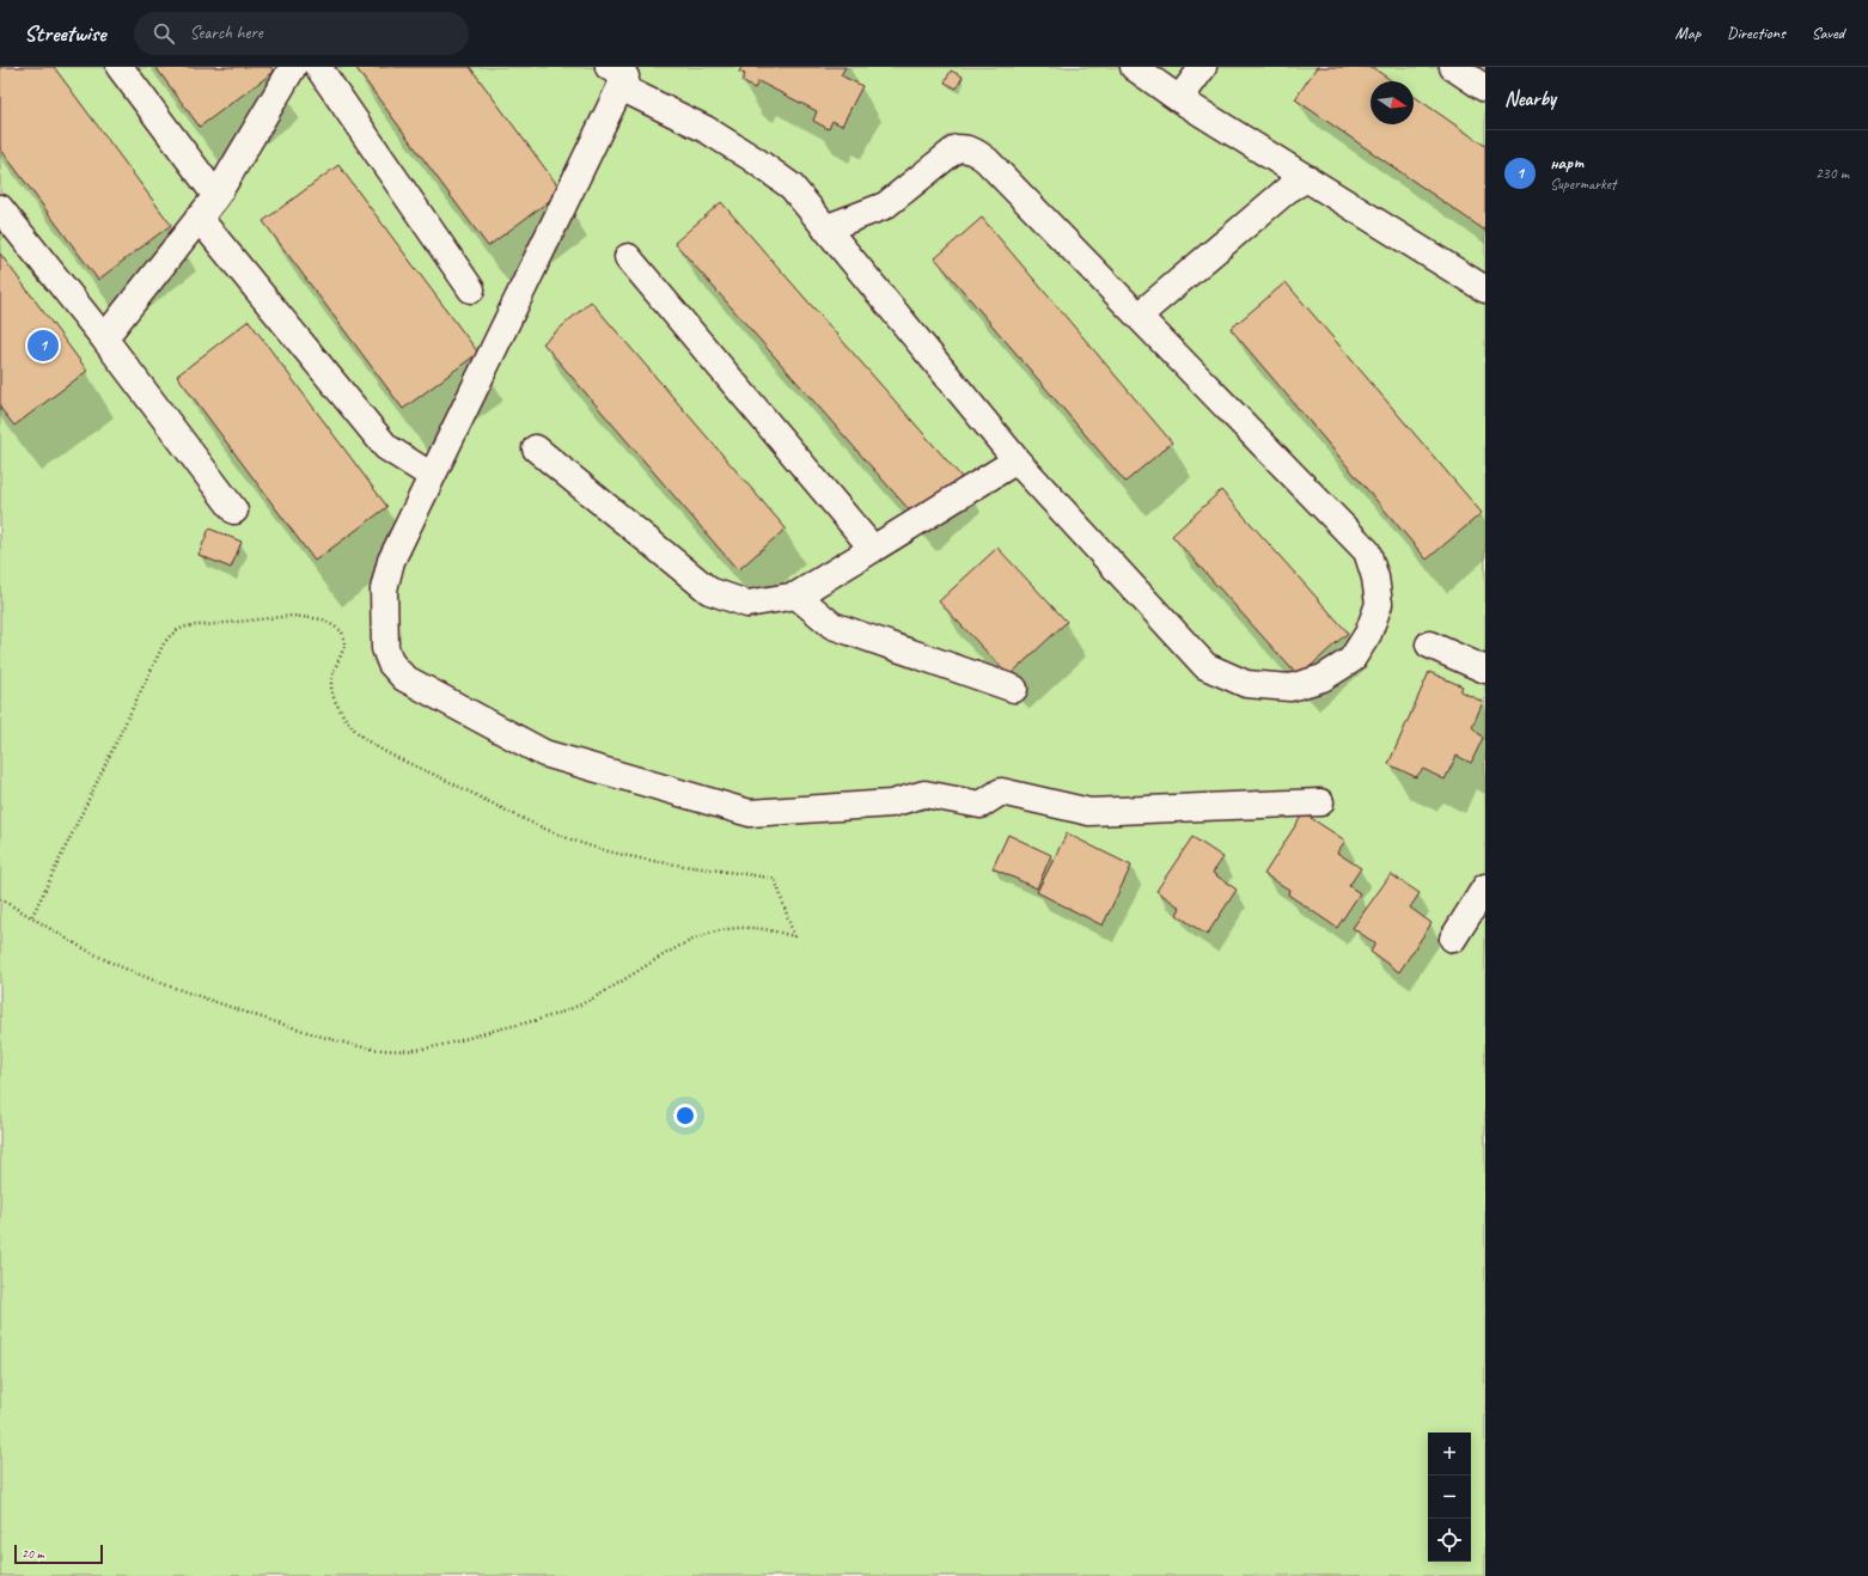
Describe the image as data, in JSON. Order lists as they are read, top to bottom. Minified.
{"scale_bar":"20 m","north":"right","page":{"header":"Streetwise","search":"Search here","nav":["Map","Directions","Saved"],"heading":"Nearby","list":[{"mark":"1","name":"нарт","note":"Supermarket","value":"230 m"}],"pins":"1","map_buttons":["+","−"],"scale":"20 m"}}
